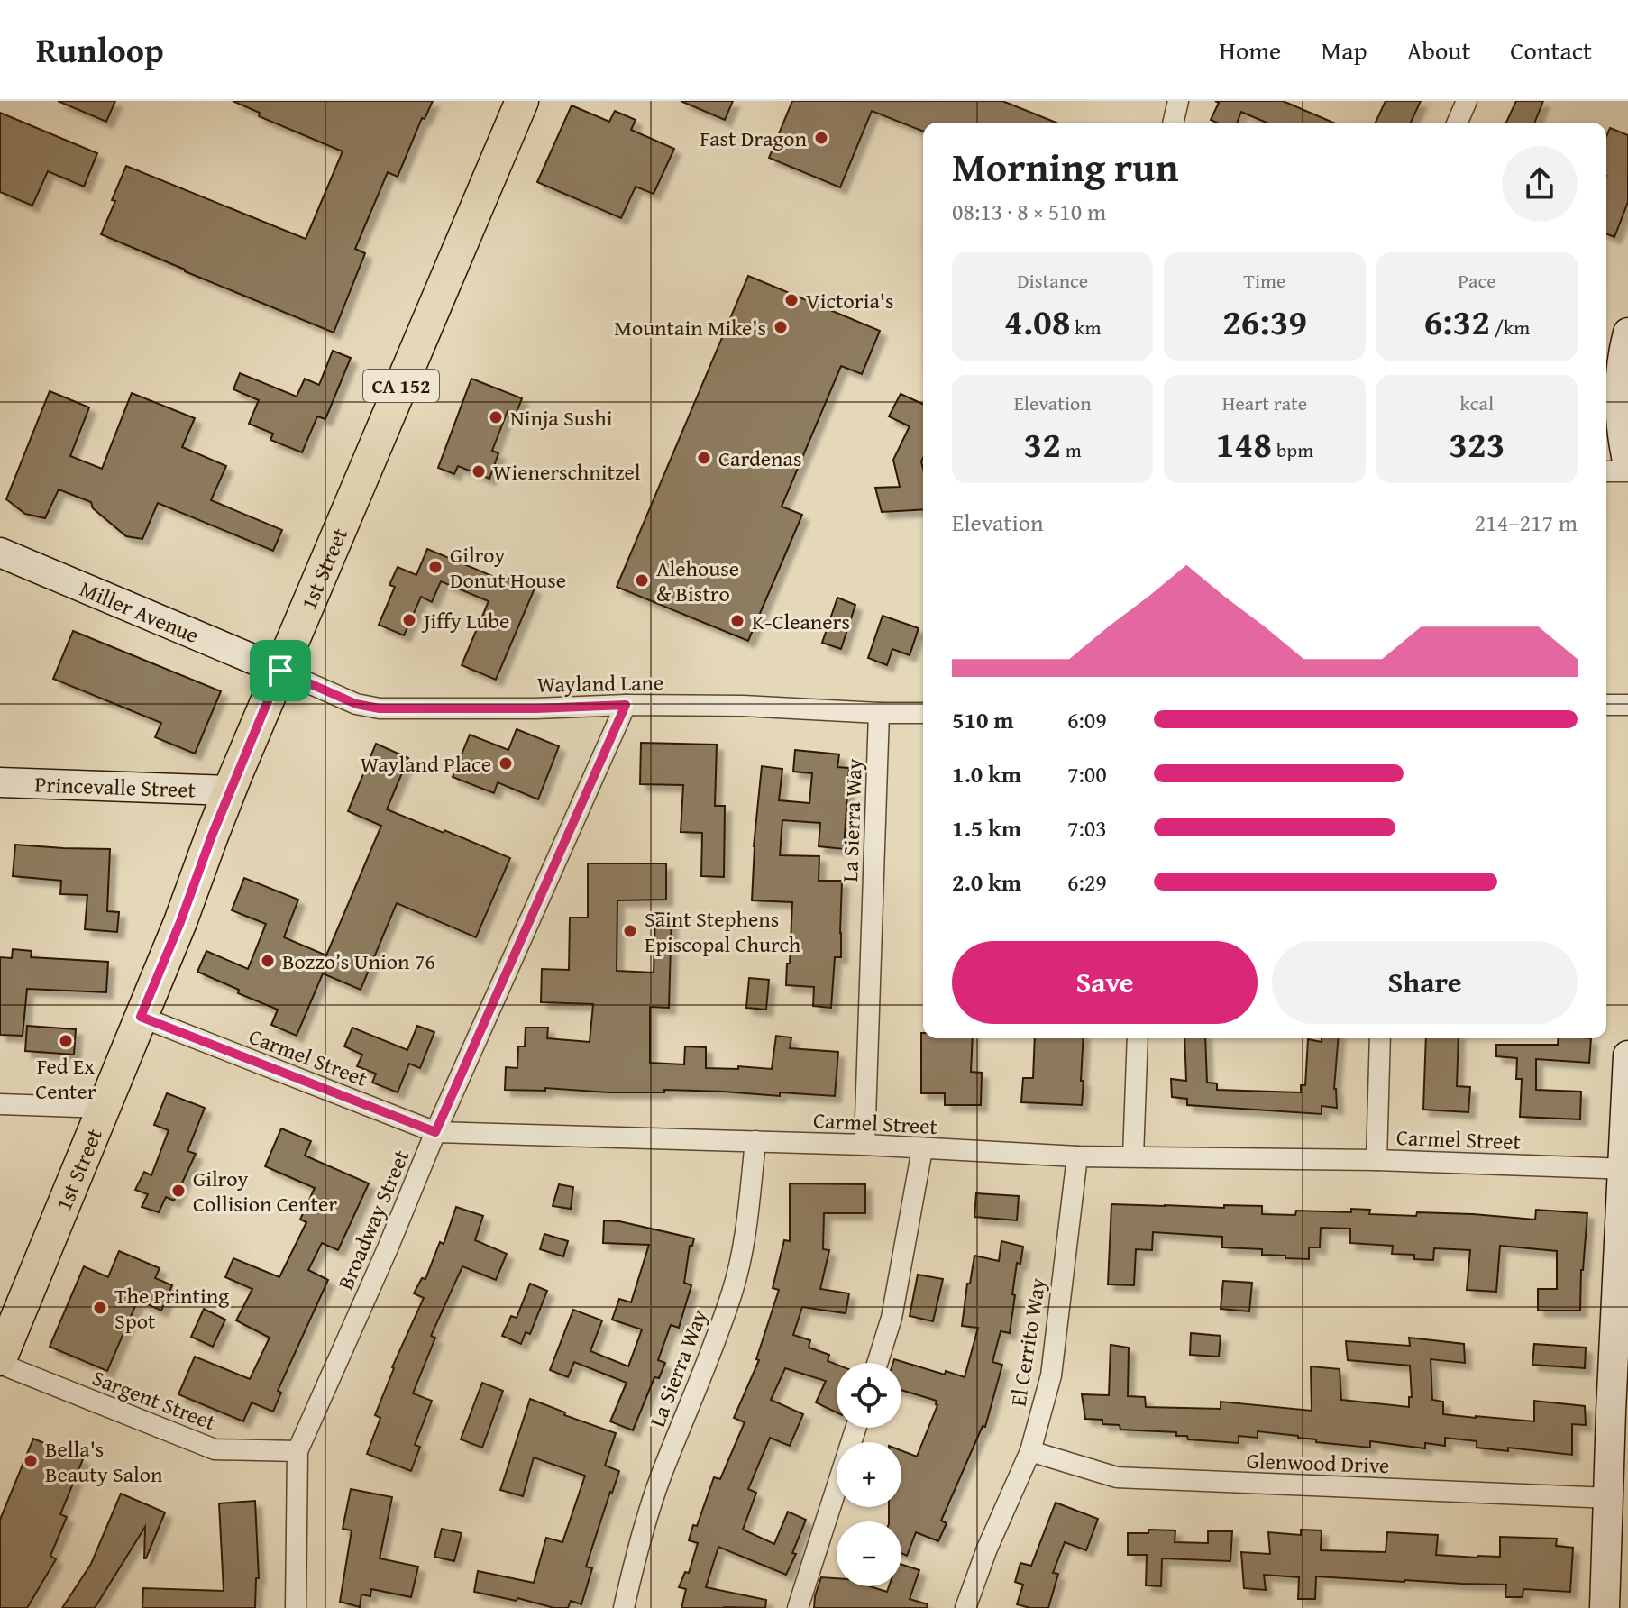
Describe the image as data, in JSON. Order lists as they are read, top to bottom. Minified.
{"streets":{"main road":["CA 152","1st Street","Miller Avenue","Princevalle Street"],"street":["Wayland Lane","La Sierra Way","Carmel Street","Broadway Street","El Cerrito Way","Sargent Street","Glenwood Drive"]},"crossings":[["1st Street","Miller Avenue"],["1st Street","Wayland Lane"],["1st Street","Princevalle Street"],["1st Street","Carmel Street"],["1st Street","Sargent Street"],["Miller Avenue","Wayland Lane"],["Wayland Lane","La Sierra Way"],["Wayland Lane","Broadway Street"],["La Sierra Way","Carmel Street"],["Carmel Street","Broadway Street"],["Carmel Street","El Cerrito Way"],["Broadway Street","Sargent Street"],["El Cerrito Way","Glenwood Drive"]],"places":["Fast Dragon","Victoria's","Mountain Mike's","Ninja Sushi","Cardenas","Wienerschnitzel","Gilroy Donut House","Alehouse & Bistro","Jiffy Lube","K-Cleaners","Wayland Place","Saint Stephens Episcopal Church","Bozzo’s Union 76","Fed Ex Center","Gilroy Collision Center","The Printing Spot","Bella's Beauty Salon"],"page":{"header":"Runloop","nav":["Home","Map","About","Contact"],"heading":["Morning run","08:13 · 8 × 510 m"],"stats":[["Distance","4.08 km"],["Time","26:39"],["Pace","6:32 /km"],["Elevation","32 m"],["Heart rate","148 bpm"],["kcal","323"]],"chart":["Elevation","214–217 m"],"list":[{"name":"510 m","note":"6:09"},{"name":"1.0 km","note":"7:00"},{"name":"1.5 km","note":"7:03"},{"name":"2.0 km","note":"6:29"}],"buttons":["Save","Share"],"map_buttons":["+","−"]}}
